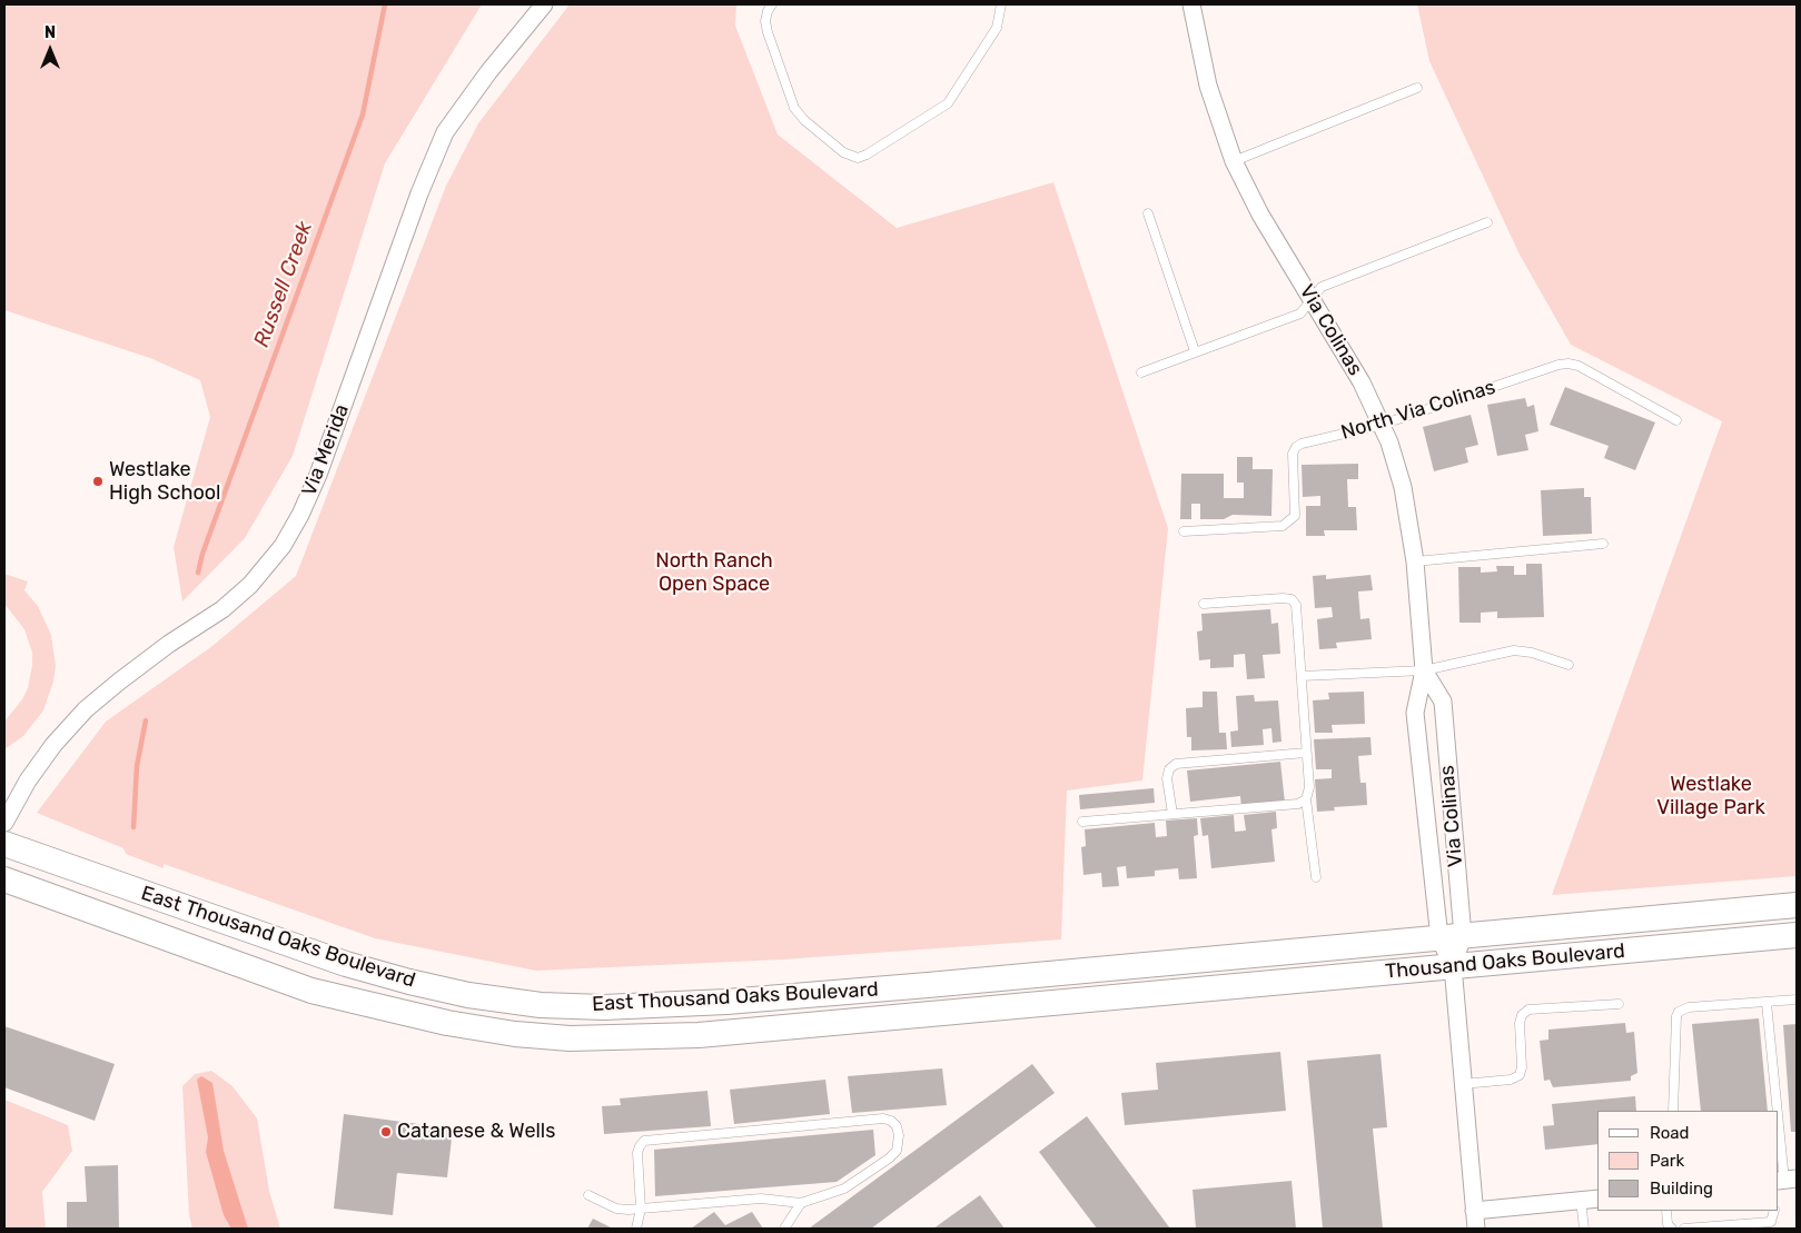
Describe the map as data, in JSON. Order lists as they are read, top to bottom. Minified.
{"streets":{"main road":["East Thousand Oaks Boulevard","Thousand Oaks Boulevard"],"street":["Via Colinas","Via Merida"],"lane":["North Via Colinas"]},"crossings":[["Via Colinas","North Via Colinas"],["Via Colinas","Thousand Oaks Boulevard"],["East Thousand Oaks Boulevard","Thousand Oaks Boulevard"]],"water":["Russell Creek"],"parks":["North Ranch Open Space","Westlake Village Park"],"places":["Westlake High School","Catanese & Wells"],"legend":["Road","Park","Building"],"north":"top"}
